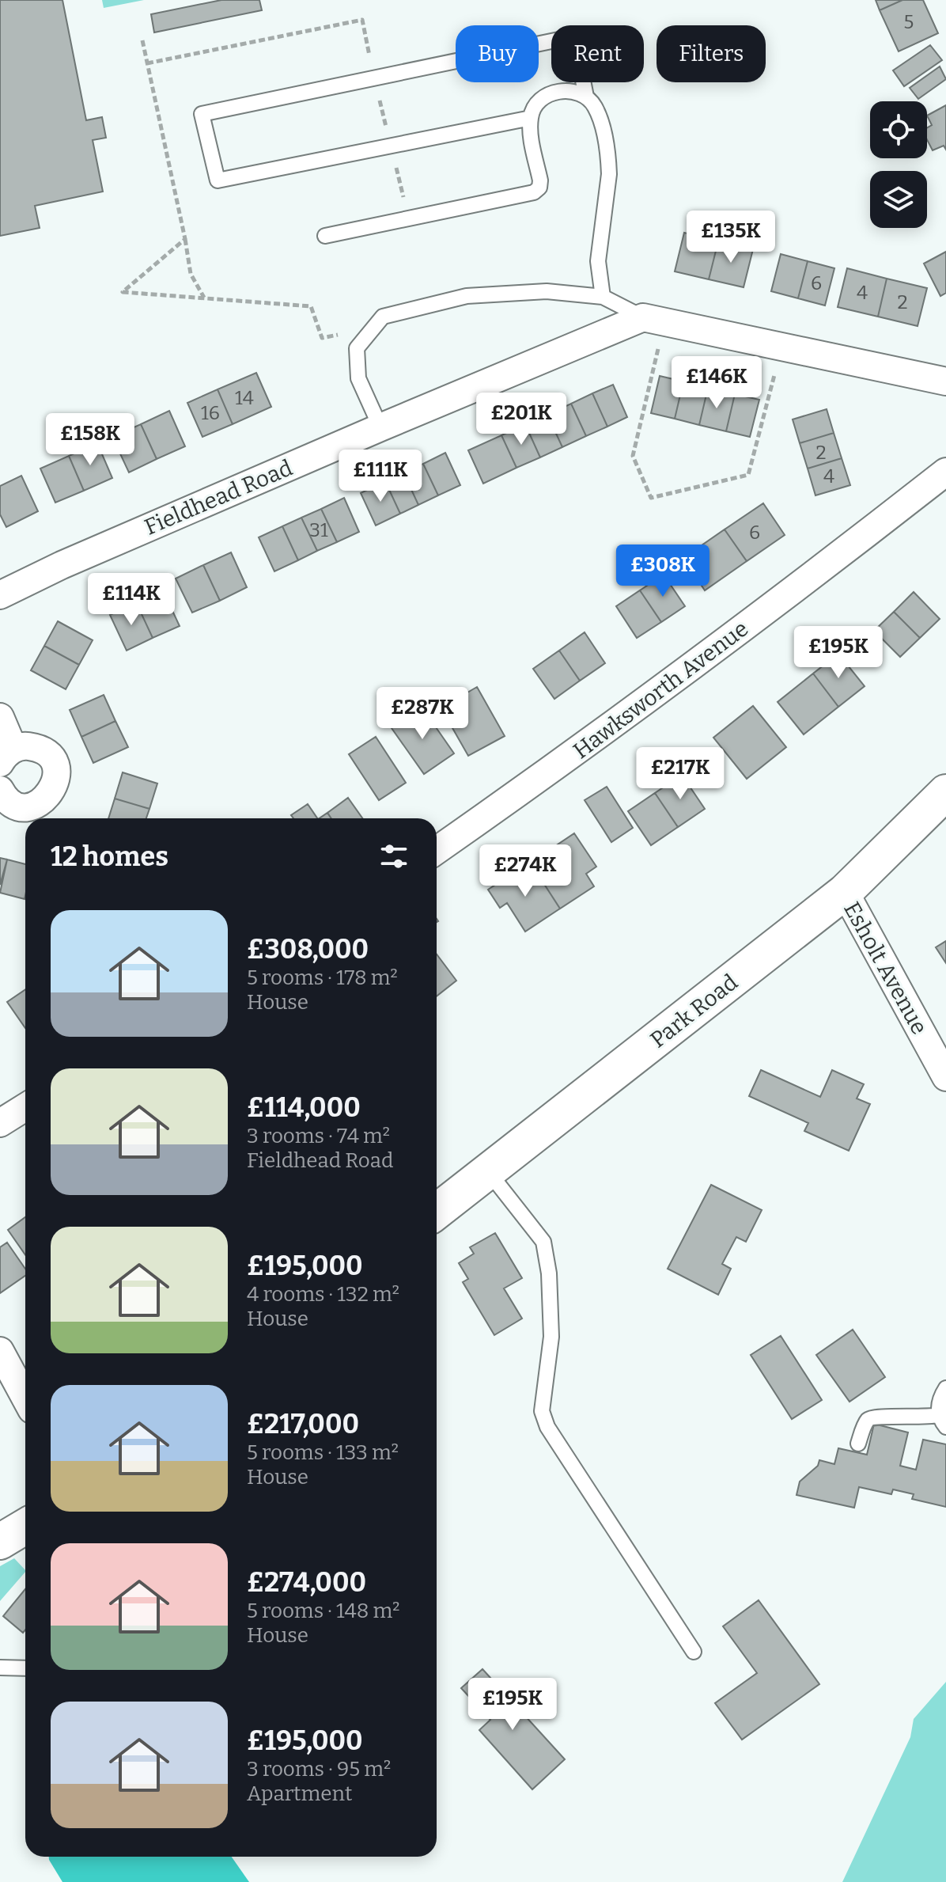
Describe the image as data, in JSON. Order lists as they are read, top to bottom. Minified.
{"streets":{"main road":["Park Road"],"street":["Fieldhead Road","Hawksworth Avenue","Esholt Avenue"]},"crossings":[["Esholt Avenue","Park Road"]],"house_numbers":["5","6","4","2","14","16","2","4","31","6"],"page":{"chip":["Buy","Rent","Filters"],"price":["£135K","£146K","£201K","£158K","£111K","£308K","£114K","£195K","£287K","£217K","£274K","£195K"],"heading":"12 homes","list":[{"name":"£308,000","note":"5 rooms · 178 m² · House"},{"name":"£114,000","note":"3 rooms · 74 m² · Fieldhead Road"},{"name":"£195,000","note":"4 rooms · 132 m² · House"},{"name":"£217,000","note":"5 rooms · 133 m² · House"},{"name":"£274,000","note":"5 rooms · 148 m² · House"},{"name":"£195,000","note":"3 rooms · 95 m² · Apartment"}]}}
